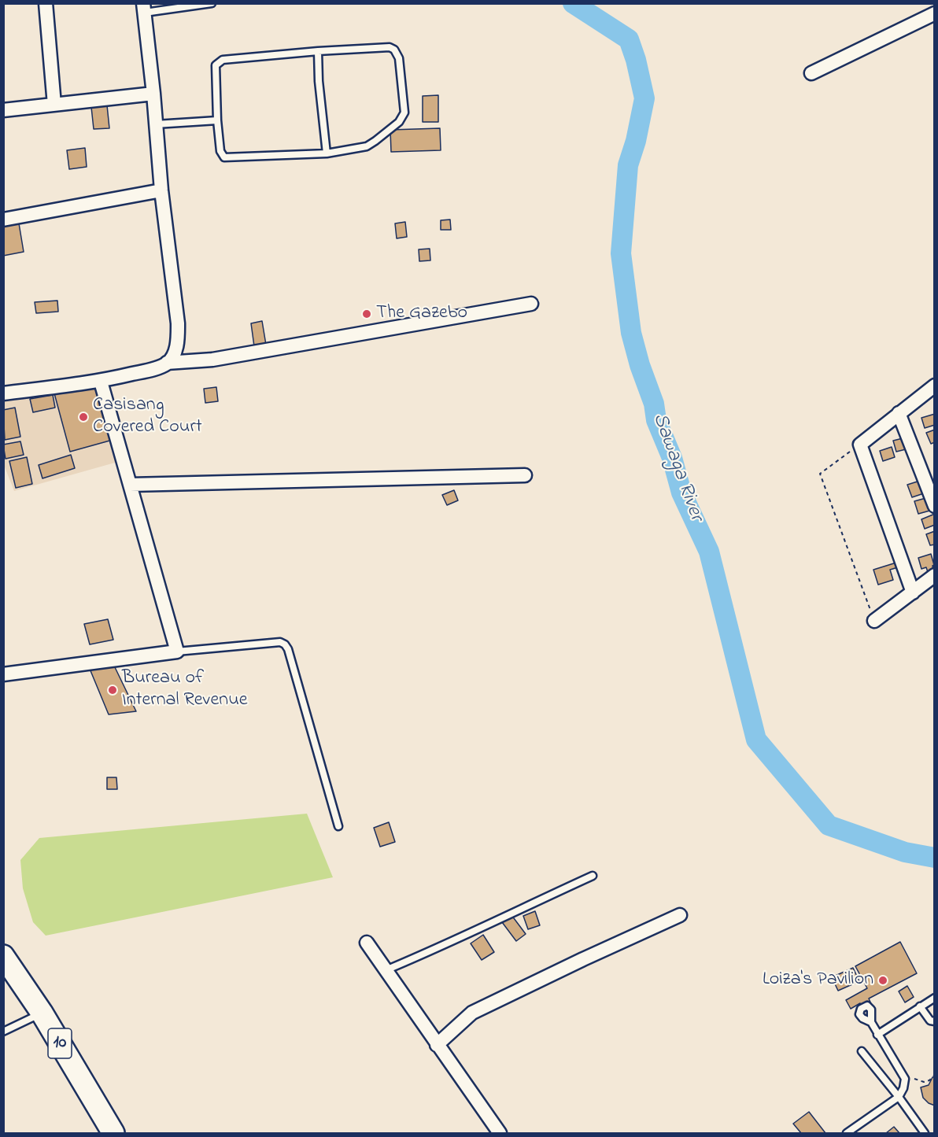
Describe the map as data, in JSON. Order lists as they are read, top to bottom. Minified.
{"streets":{"highway":["10"]},"water":["Sawaga River"],"places":["The Gazebo","Casisang Covered Court","Bureau of Internal Revenue","Loiza's Pavilion"]}
